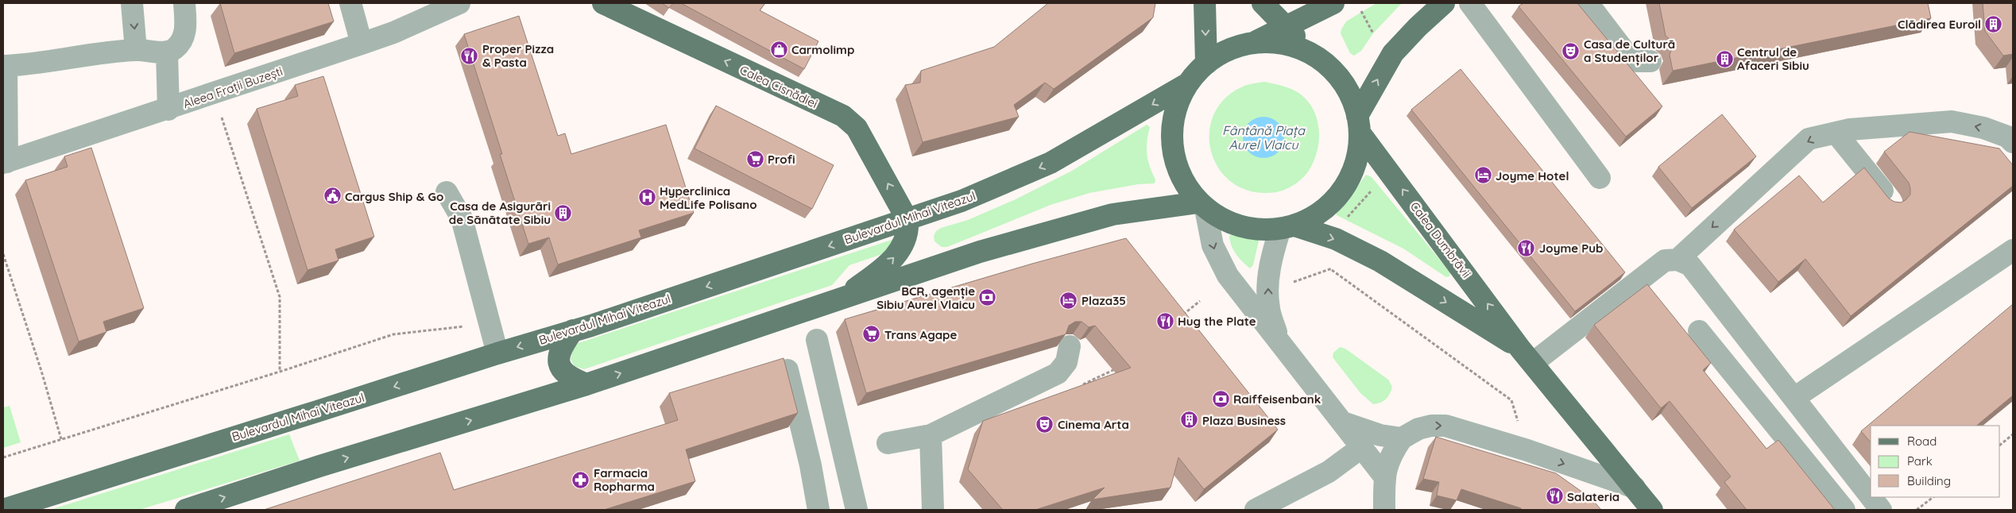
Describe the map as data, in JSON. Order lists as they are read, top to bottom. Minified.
{"streets":{"main road":["Calea Cisnădiei","Bulevardul Mihai Viteazul","Calea Dumbrăvii"],"street":["Aleea Frații Buzești"]},"crossings":[["Calea Cisnădiei","Bulevardul Mihai Viteazul"]],"one_way":["Calea Cisnădiei"],"water":["Fântână Piața Aurel Vlaicu"],"places":{"building":["Clădirea Euroil","Centrul de Afaceri Sibiu","Casa de Asigurări de Sănătate Sibiu","Plaza Business"],"shop":["Carmolimp"],"theatre":["Casa de Cultură a Studenților","Cinema Arta"],"restaurant":["Proper Pizza & Pasta","Joyme Pub","Hug the Plate","Salateria"],"supermarket":["Profi","Trans Agape"],"hotel":["Joyme Hotel","Plaza35"],"public building":["Cargus Ship & Go"],"hospital":["Hyperclinica MedLife Polisano"],"bank":["BCR, agenție Sibiu Aurel Vlaicu","Raiffeisenbank"],"pharmacy":["Farmacia Ropharma"]},"legend":["Road","Park","Building"]}
